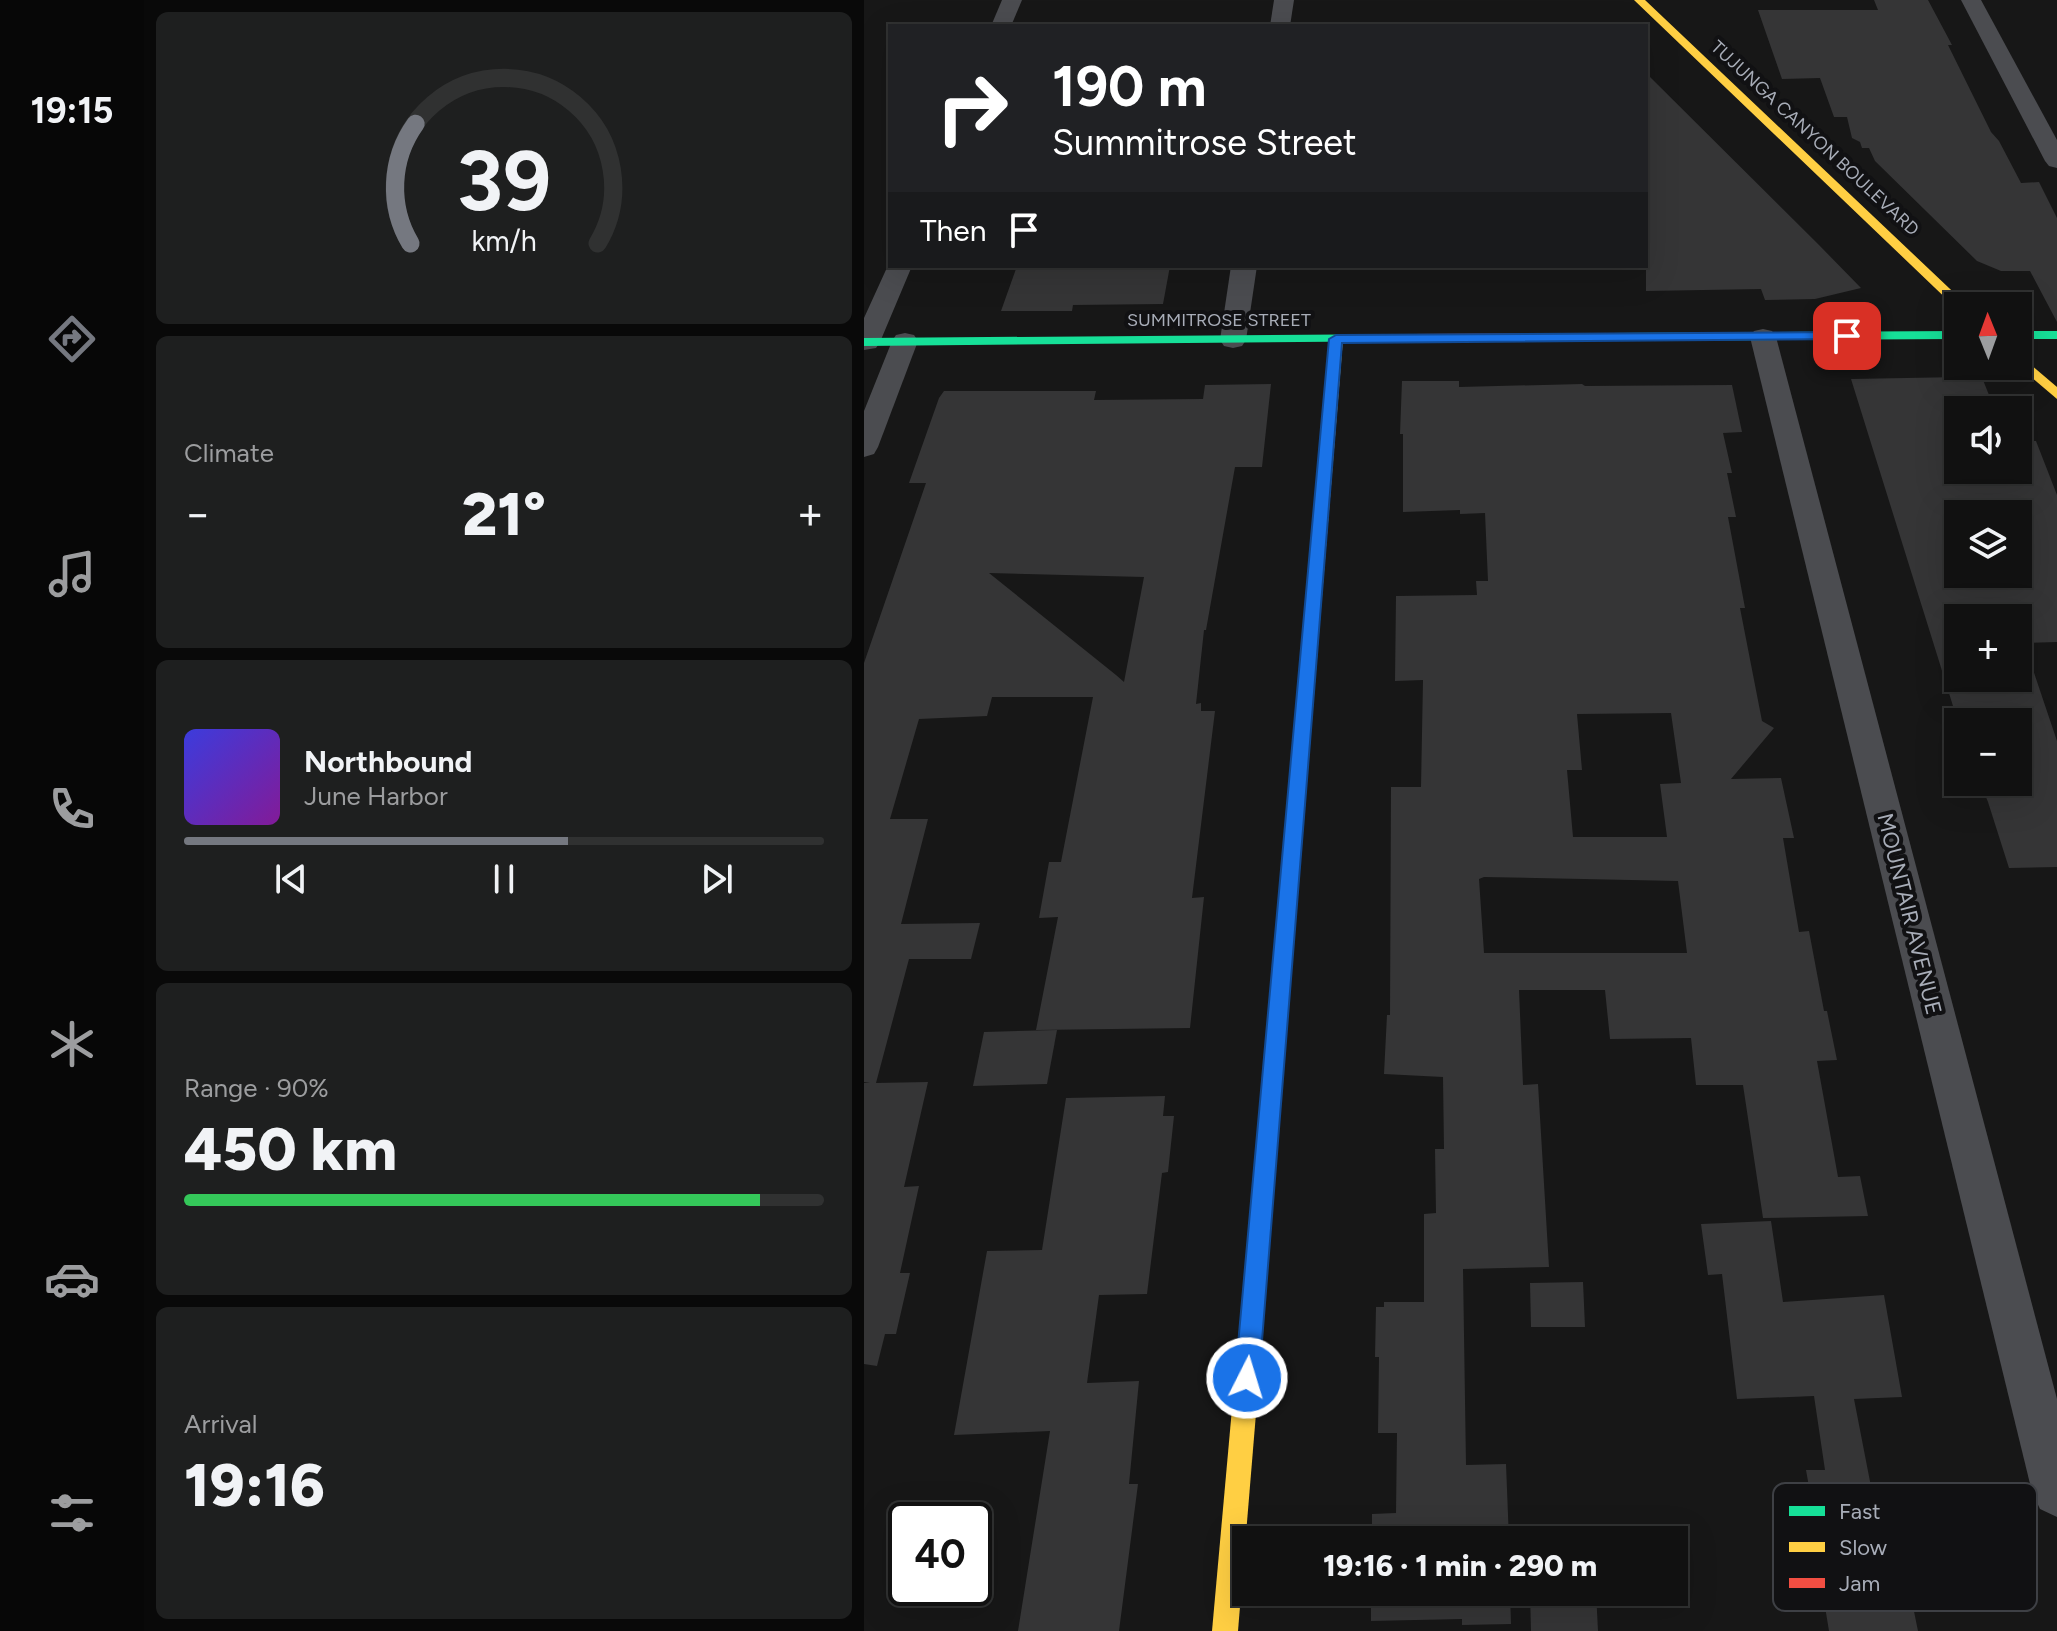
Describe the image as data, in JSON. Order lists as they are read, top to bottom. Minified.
{"streets":{"street":["TUJUNGA CANYON BOULEVARD","SUMMITROSE STREET","MOUNTAIR AVENUE"]},"crossings":[["SUMMITROSE STREET","MOUNTAIR AVENUE"]],"legend":["Fast","Slow","Jam"],"north":"top","page":{"tabs":"19:15","turn":["190 m","Summitrose Street"],"then":"Then","map_buttons":["+","−"],"tile":["Climate",["Range · 90%","450 km"],["Arrival","19:16"]],"heat":["−","21°","+"],"song":["Northbound","June Harbor"],"limit":"40","trip":"19:16 · 1 min · 290 m","gauge":["39","km/h"]}}
